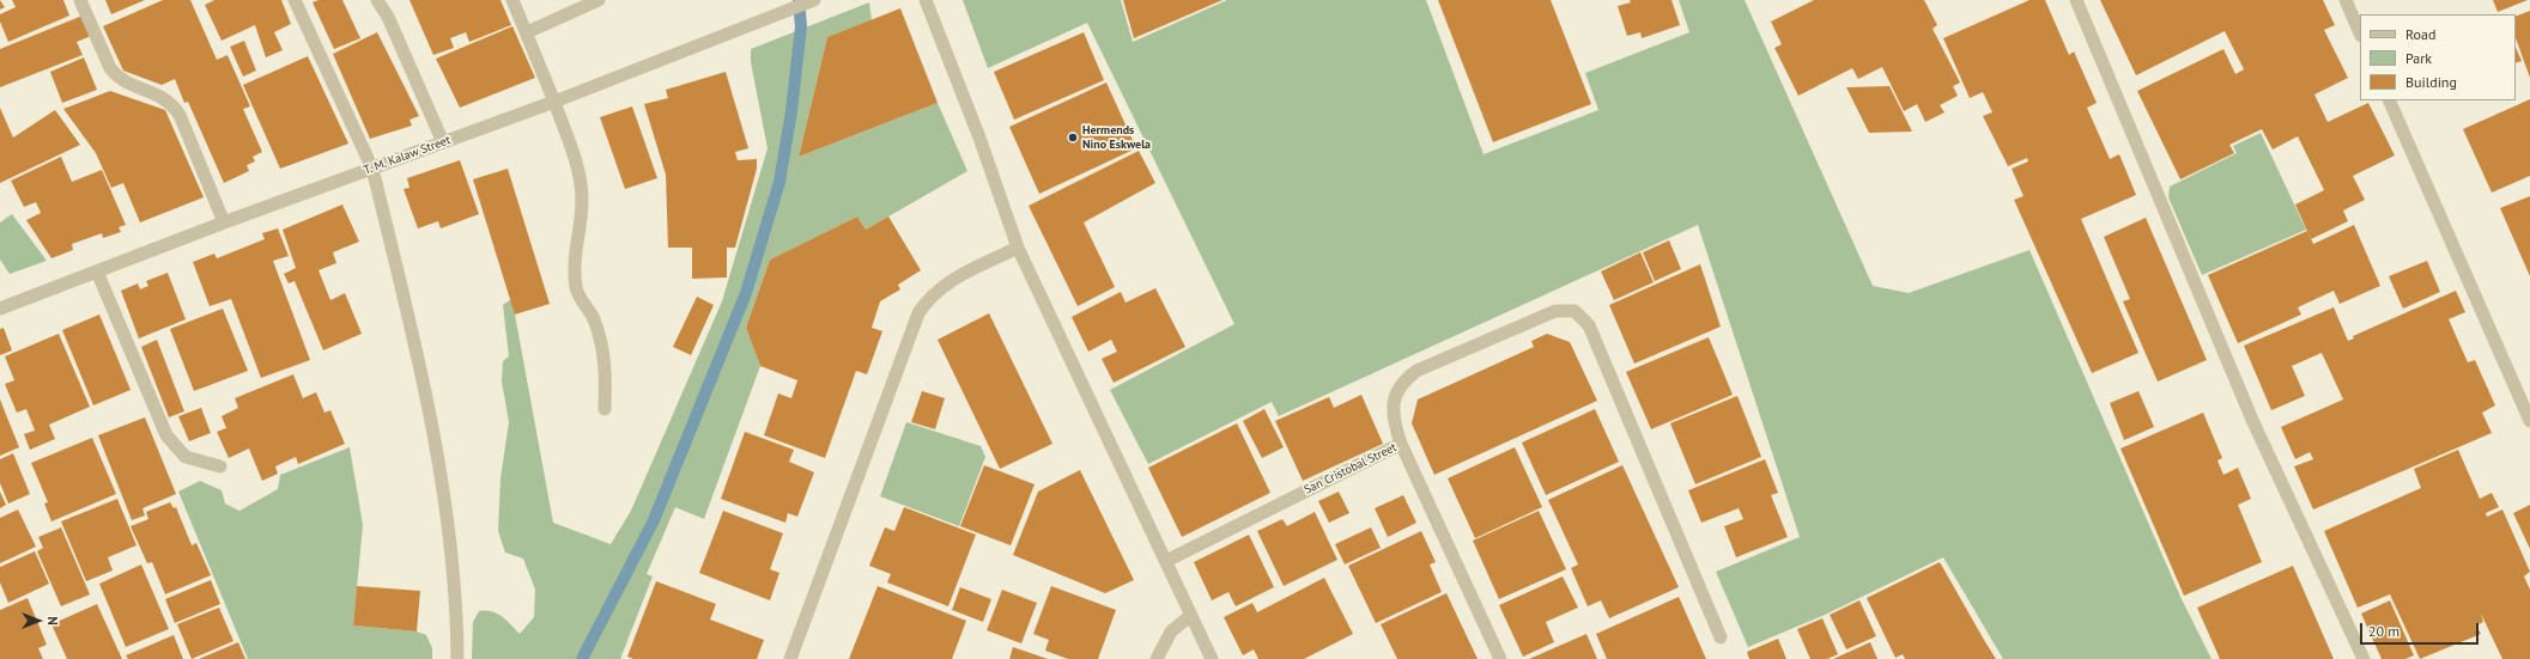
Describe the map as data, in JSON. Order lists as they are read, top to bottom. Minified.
{"streets":{"street":["T. M. Kalaw Street","San Cristobal Street"]},"places":["Hermends Nino Eskwela"],"legend":["Road","Park","Building"],"scale_bar":"20 m","north":"right"}
